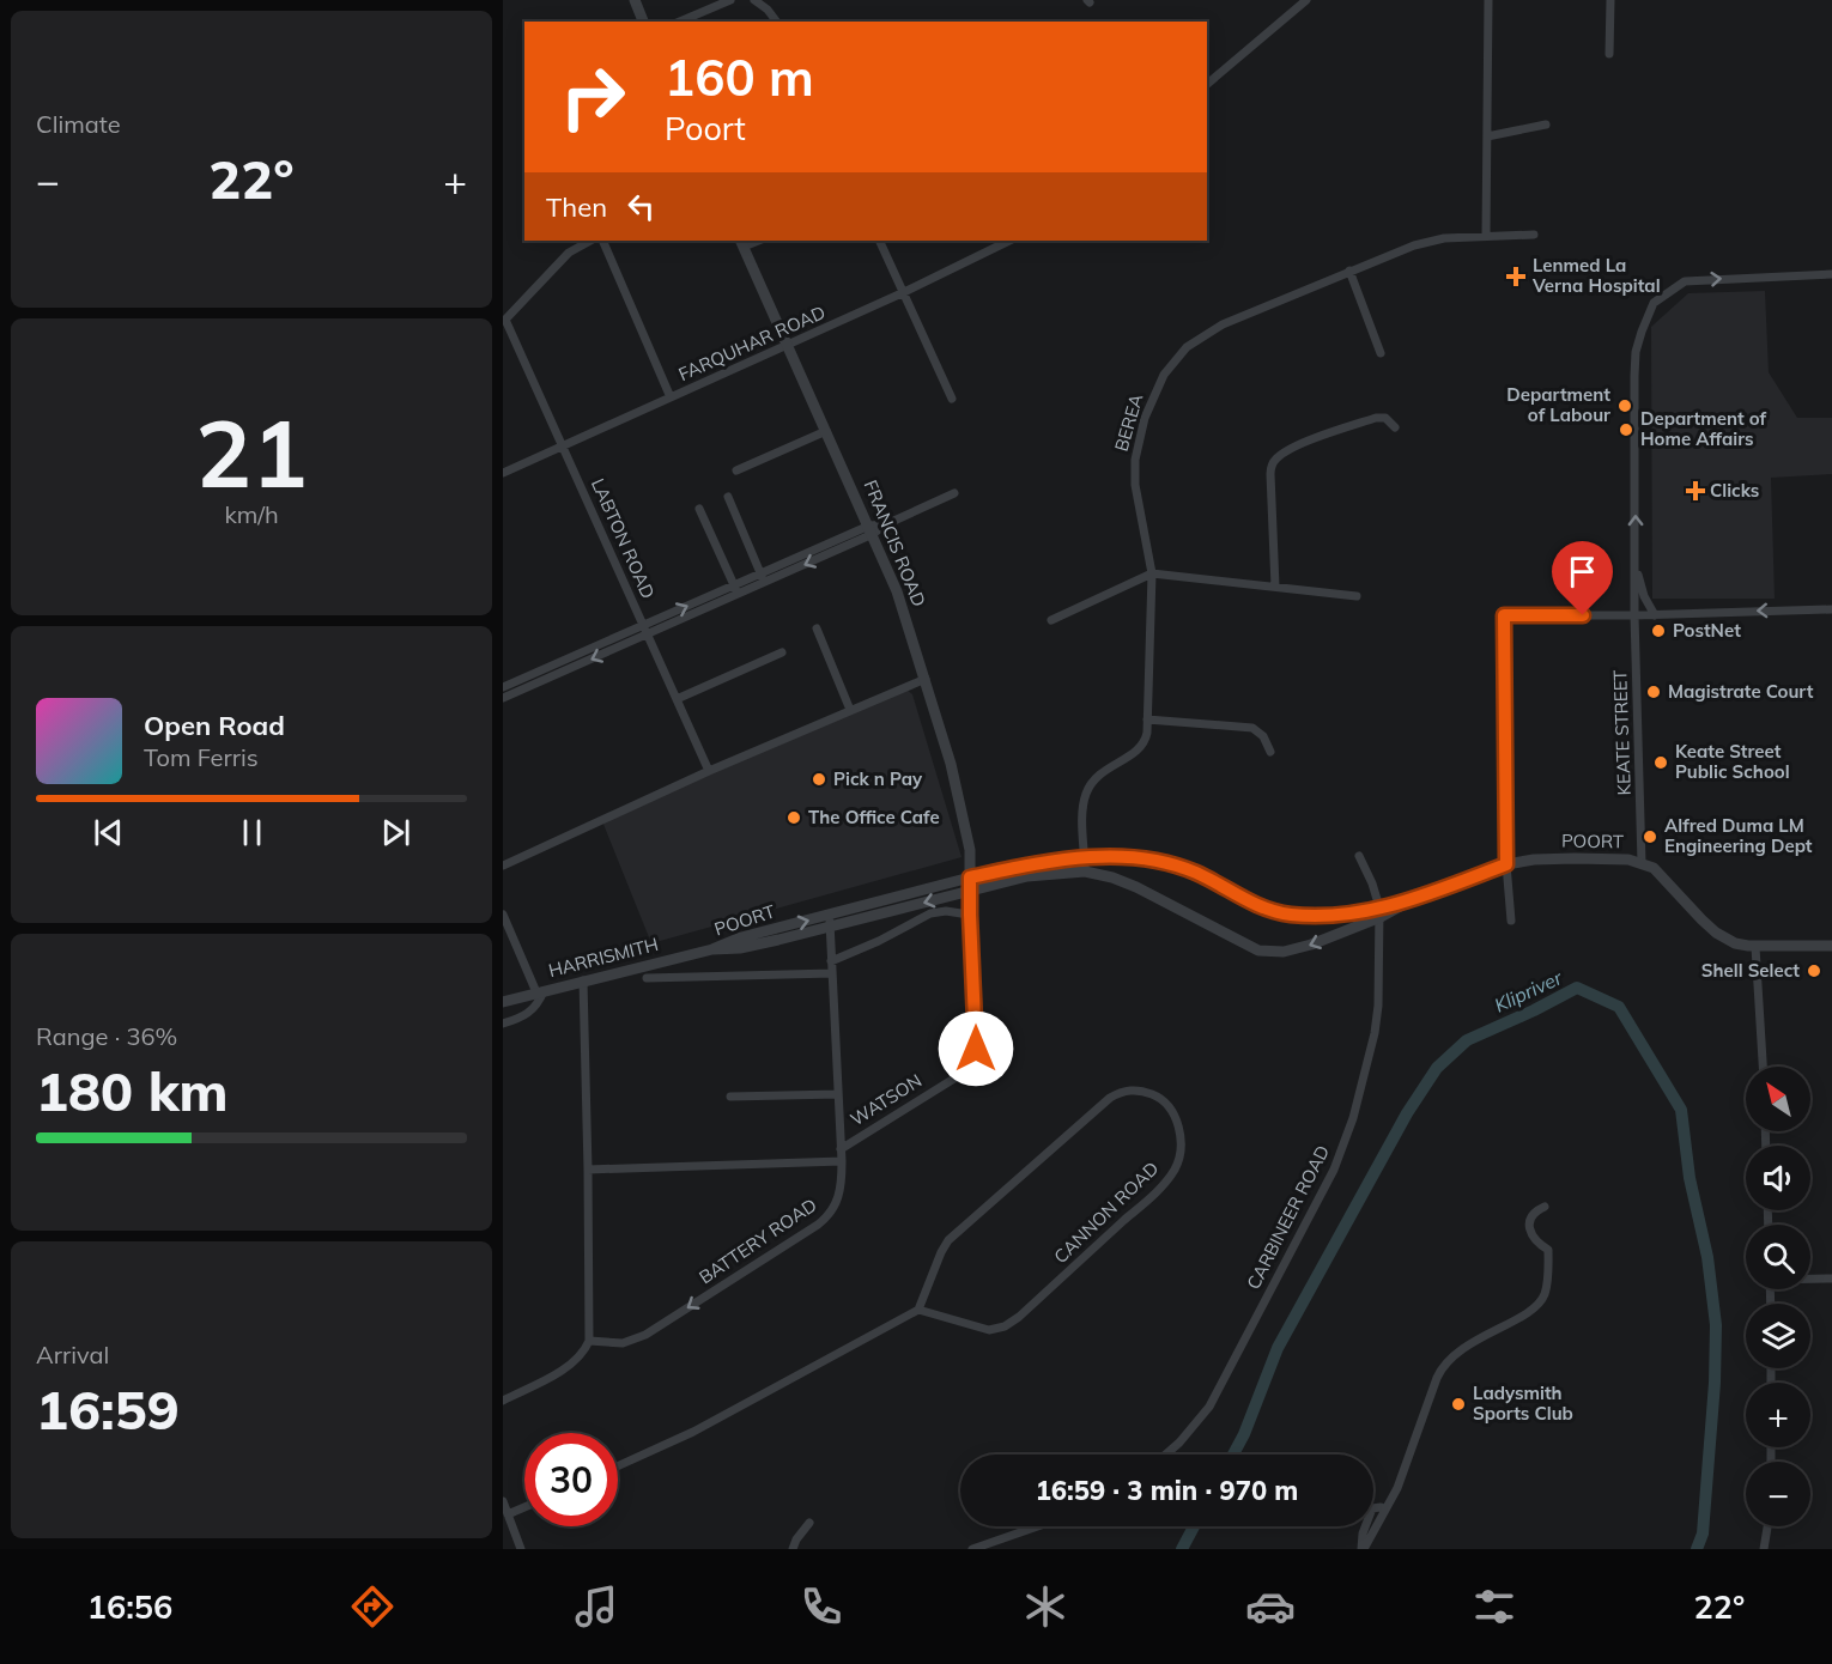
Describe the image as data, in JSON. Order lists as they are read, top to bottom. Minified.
{"streets":{"street":["FARQUHAR ROAD","BEREA","LABTON ROAD","FRANCIS ROAD","KEATE STREET","POORT","HARRISMITH","WATSON","CANNON ROAD","CARBINEER ROAD","BATTERY ROAD"]},"crossings":[["FARQUHAR ROAD","LABTON ROAD"],["FARQUHAR ROAD","FRANCIS ROAD"],["BEREA","POORT"],["FRANCIS ROAD","POORT"],["FRANCIS ROAD","WATSON"],["KEATE STREET","POORT"],["POORT","HARRISMITH"],["POORT","WATSON"],["POORT","CARBINEER ROAD"],["POORT","BATTERY ROAD"],["WATSON","BATTERY ROAD"]],"one_way":["BATTERY ROAD"],"water":["Klipriver"],"places":{"health":["Lenmed La Verna Hospital","Clicks"],"other":["Department of Labour","Department of Home Affairs","PostNet","Magistrate Court","Keate Street Public School","Pick n Pay","The Office Cafe","Alfred Duma LM Engineering Dept","Shell Select","Ladysmith Sports Club"]},"north":"top left","page":{"tile":["Climate",["21","km/h"],["Range · 36%","180 km"],["Arrival","16:59"]],"turn":["160 m","Poort"],"heat":["−","22°","+"],"then":"Then","song":["Open Road","Tom Ferris"],"map_buttons":["+","−"],"limit":"30","trip":"16:59 · 3 min · 970 m","tabs":["16:56","22°"]}}
